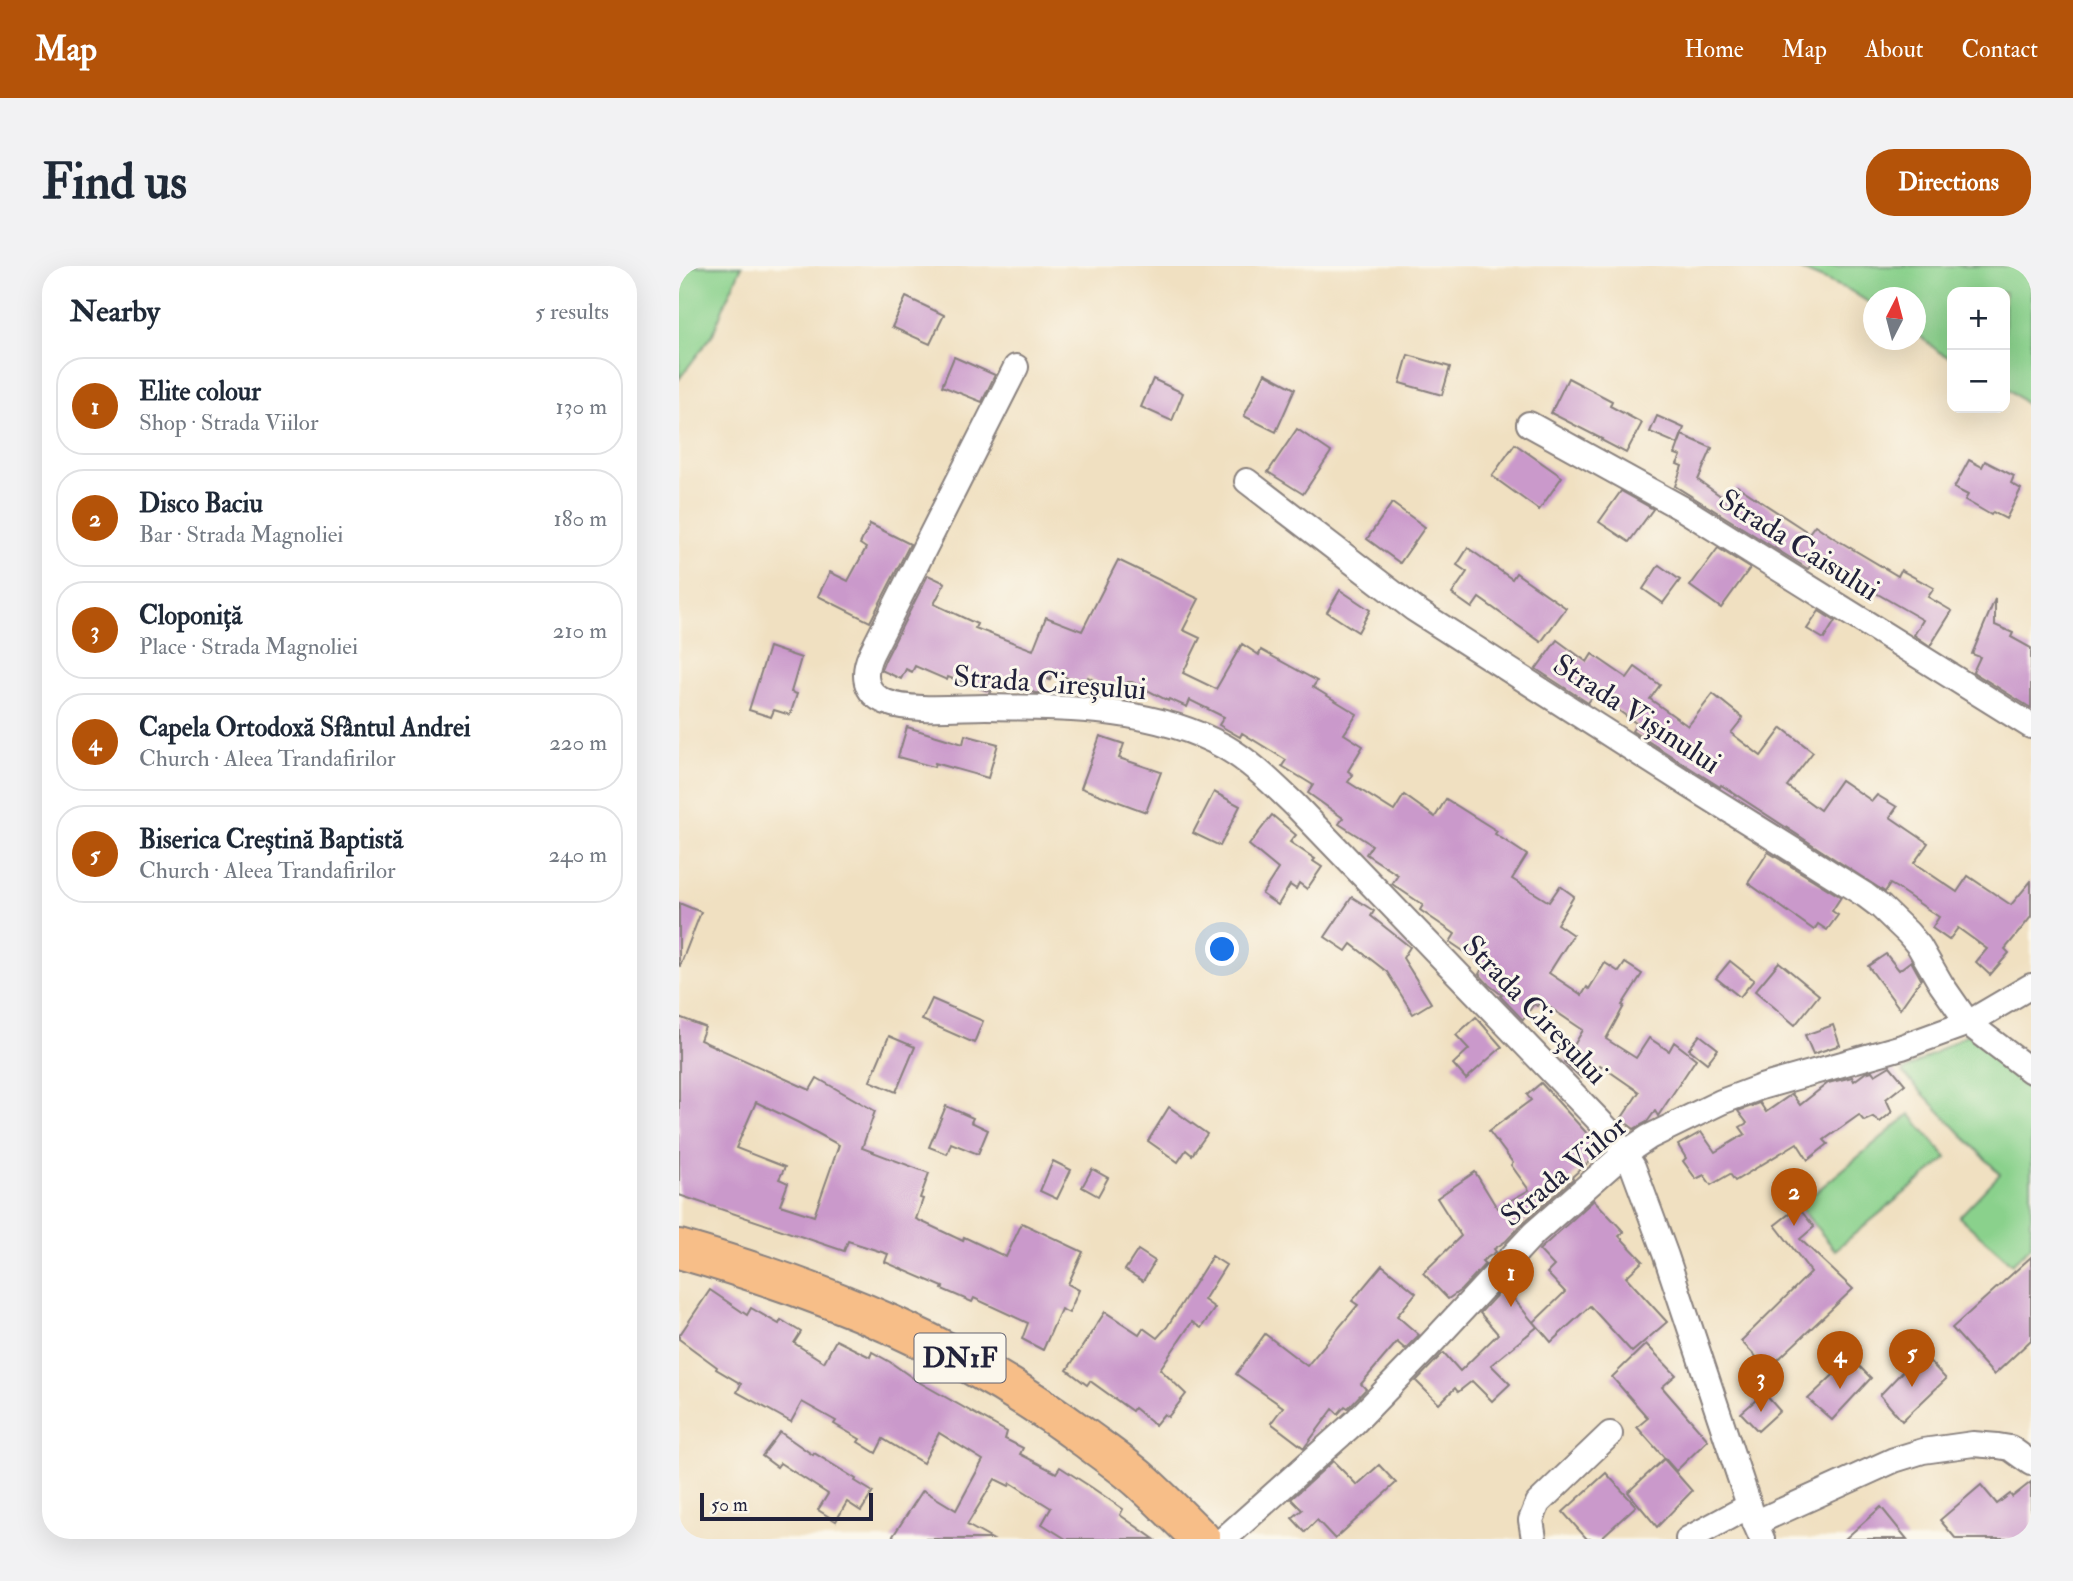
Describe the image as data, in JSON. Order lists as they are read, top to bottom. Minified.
{"streets":{"main road":["DN1F"],"street":["Strada Caisului","Strada Cireșului","Strada Vișinului","Strada Viilor"]},"crossings":[["Strada Cireșului","Strada Viilor"],["Strada Vișinului","Strada Viilor"]],"scale_bar":"50 m","north":"top","page":{"header":"Map","nav":["Home","Map","About","Contact"],"buttons":"Directions","title":"Find us","heading":["Nearby","5 results"],"map_buttons":["+","−"],"list":[{"mark":"1","name":"Elite colour","note":"Shop · Strada Viilor","value":"130 m"},{"mark":"2","name":"Disco Baciu","note":"Bar · Strada Magnoliei","value":"180 m"},{"mark":"3","name":"Cloponiță","note":"Place · Strada Magnoliei","value":"210 m"},{"mark":"4","name":"Capela Ortodoxă Sfântul Andrei","note":"Church · Aleea Trandafirilor","value":"220 m"},{"mark":"5","name":"Biserica Creștină Baptistă","note":"Church · Aleea Trandafirilor","value":"240 m"}],"pins":["2","1","5","4","3"],"scale":"50 m"}}
